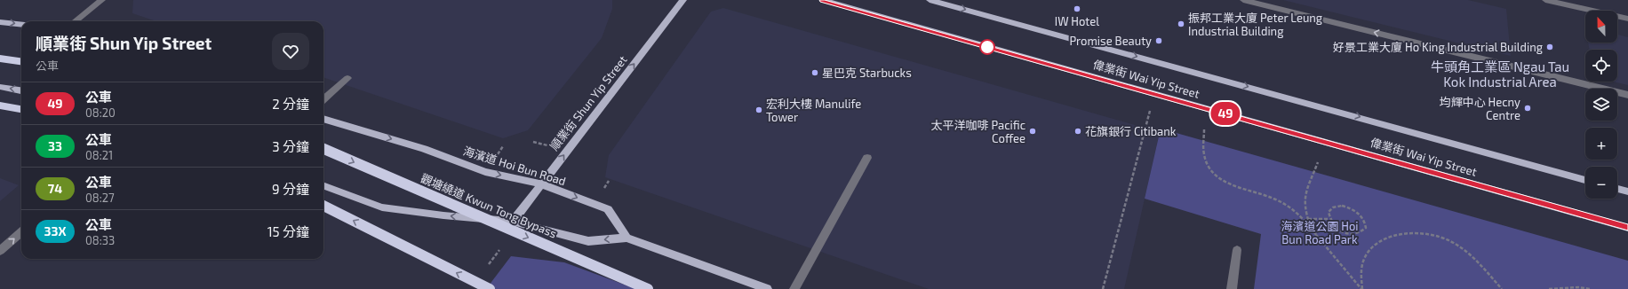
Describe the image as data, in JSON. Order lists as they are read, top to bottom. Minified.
{"streets":{"highway":["觀塘繞道 Kwun Tong Bypass"],"main road":["偉業街 Wai Yip Street","順業街 Shun Yip Street","海濱道 Hoi Bun Road"]},"crossings":[["順業街 Shun Yip Street","海濱道 Hoi Bun Road"]],"one_way":["順業街 Shun Yip Street"],"districts":["牛頭角工業區 Ngau Tau Kok Industrial Area"],"parks":["海濱道公園 Hoi Bun Road Park"],"places":["IW Hotel","振邦工業大廈 Peter Leung Industrial Building","Promise Beauty","好景工業大廈 Ho King Industrial Building","星巴克 Starbucks","均輝中心 Hecny Centre","宏利大樓 Manulife Tower","太平洋咖啡 Pacific Coffee","花旗銀行 Citibank"],"lines":["bus line 49"],"north":"top","page":{"on_map":"49","map_buttons":["+","−"],"heading":["順業街 Shun Yip Street","公車"],"list":[{"mark":"49","name":"公車","note":"08:20","value":"2 分鐘"},{"mark":"33","name":"公車","note":"08:21","value":"3 分鐘"},{"mark":"74","name":"公車","note":"08:27","value":"9 分鐘"},{"mark":"33X","name":"公車","note":"08:33","value":"15 分鐘"}]}}
